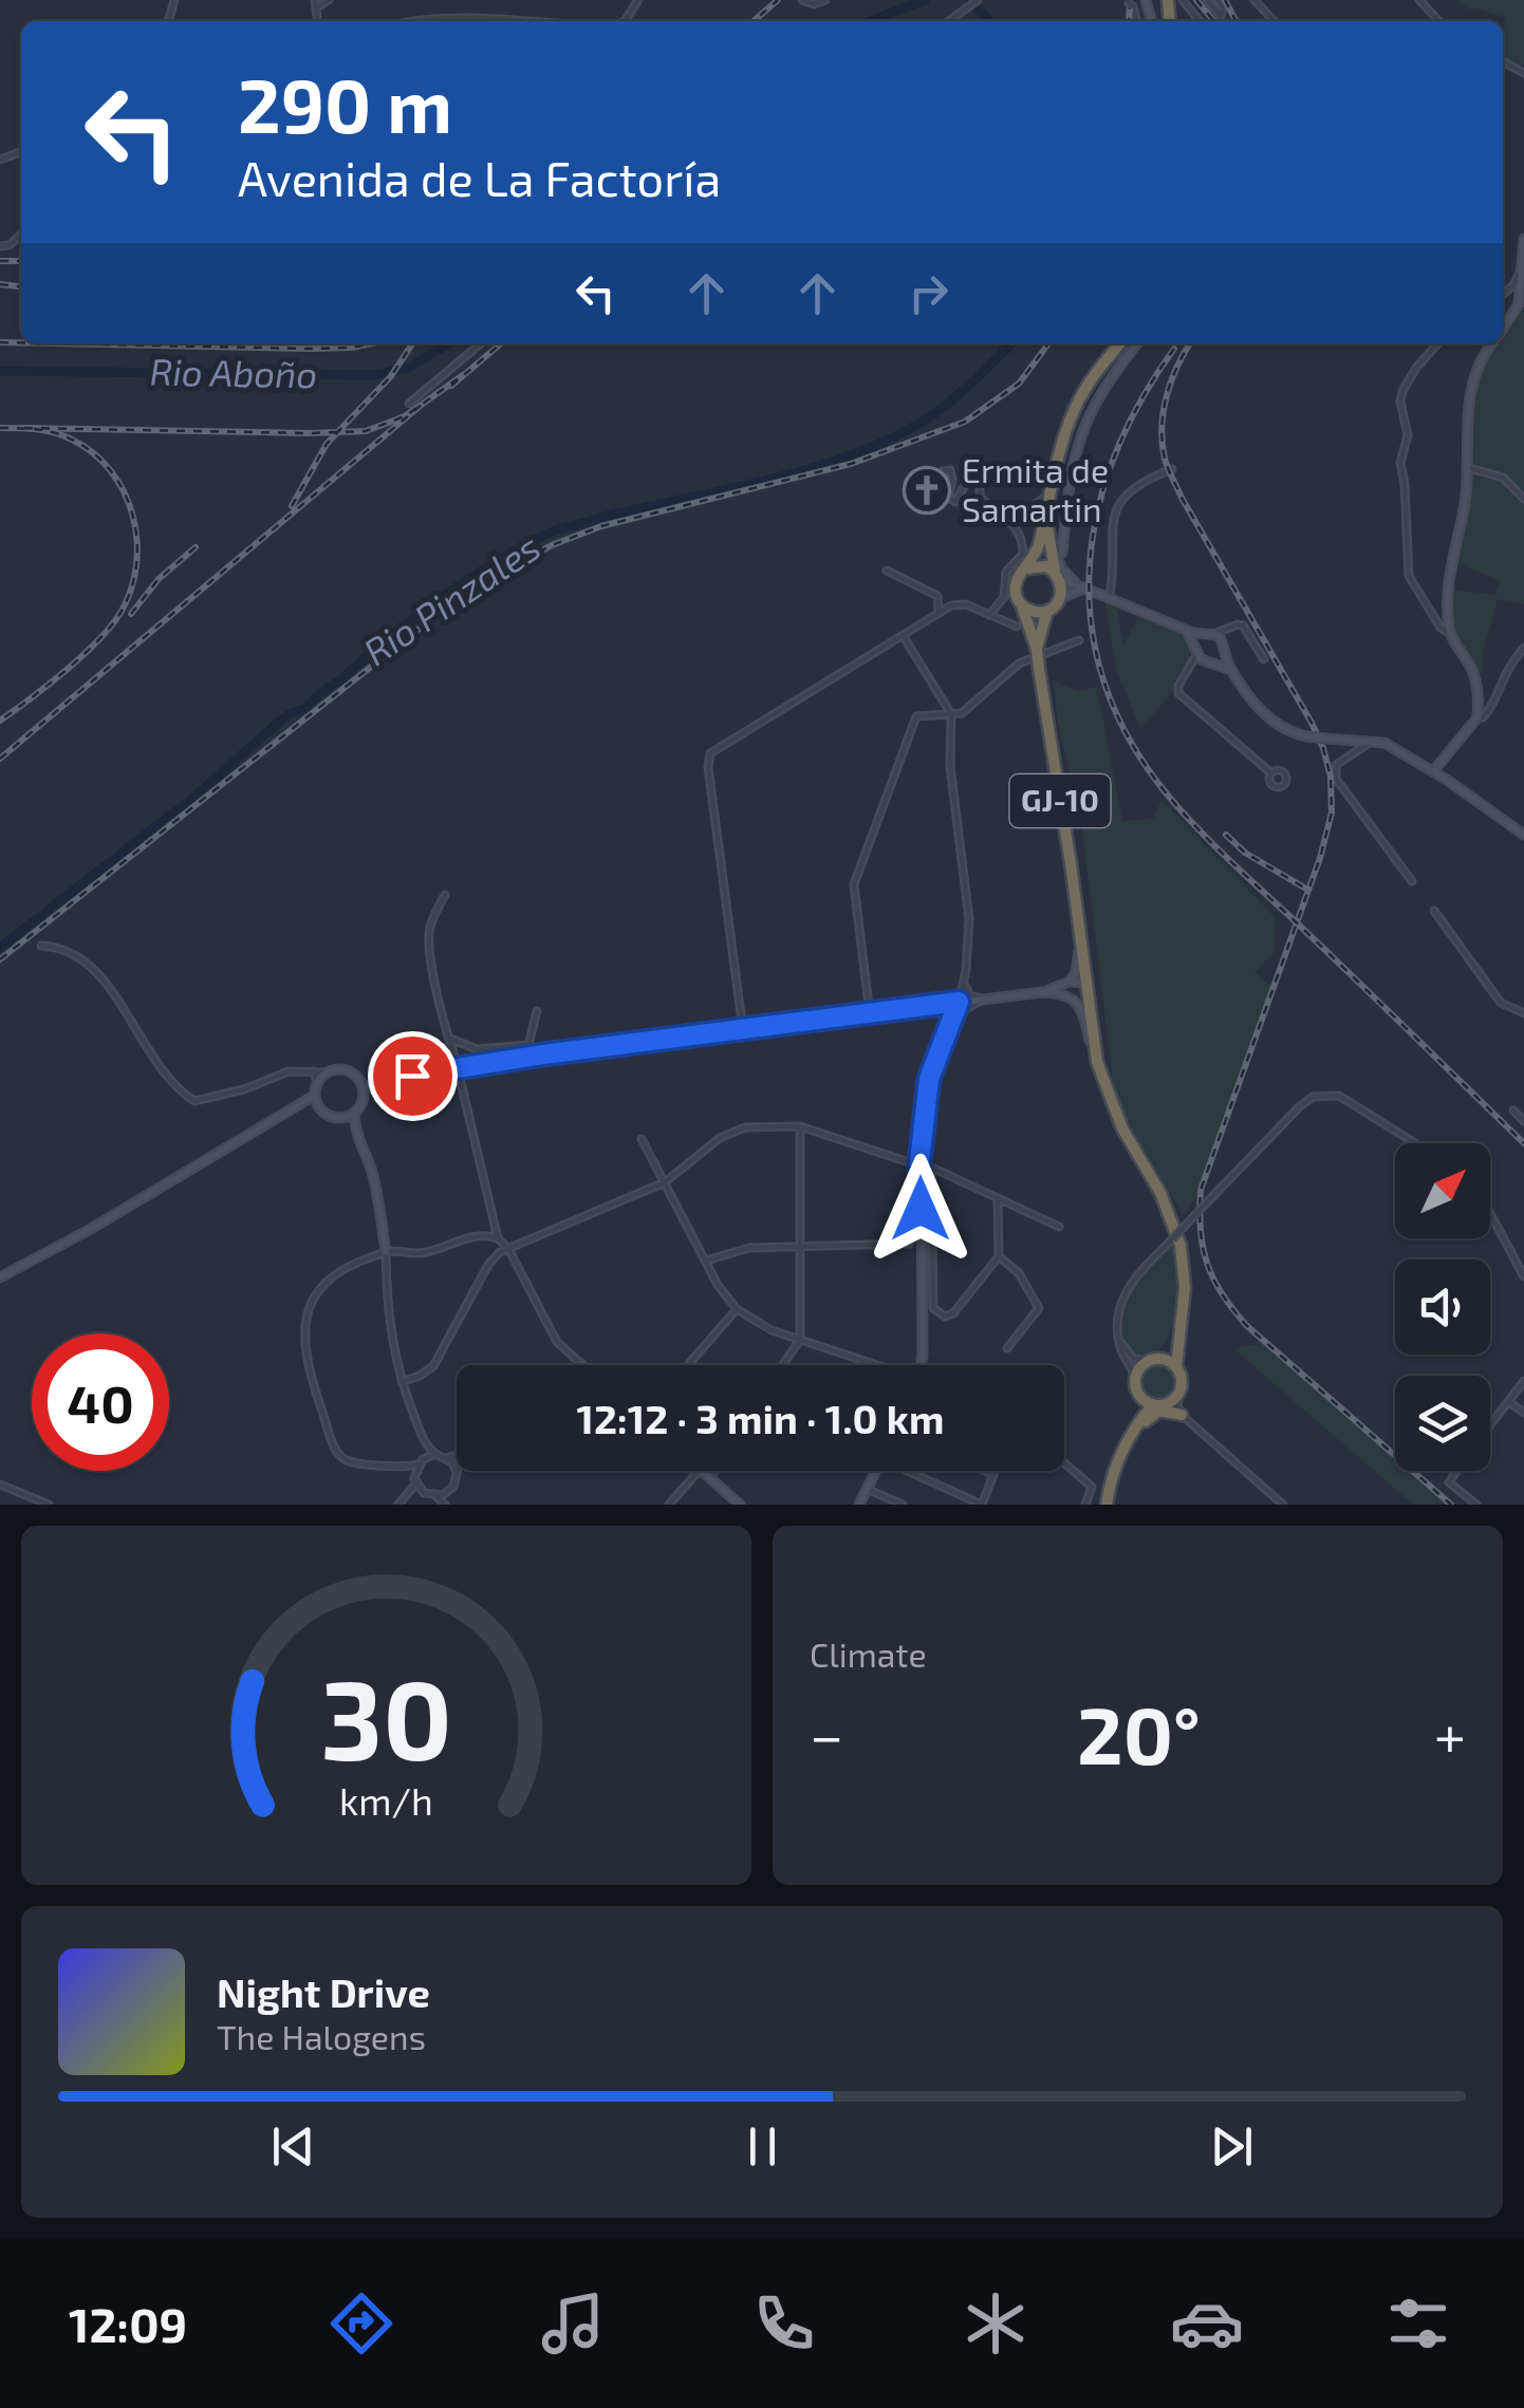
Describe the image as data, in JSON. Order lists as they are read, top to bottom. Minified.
{"streets":{"highway":["GJ-10"]},"water":["Rio Aboño","Rio Pinzales"],"places":{"church":["Ermita de Samartin"]},"north":"top right","page":{"turn":["290 m","Avenida de La Factoría"],"limit":"40","trip":"12:12 · 3 min · 1.0 km","tile":"Climate","heat":["−","20°","+"],"song":["Night Drive","The Halogens"],"tabs":"12:09","gauge":["30","km/h"]}}
